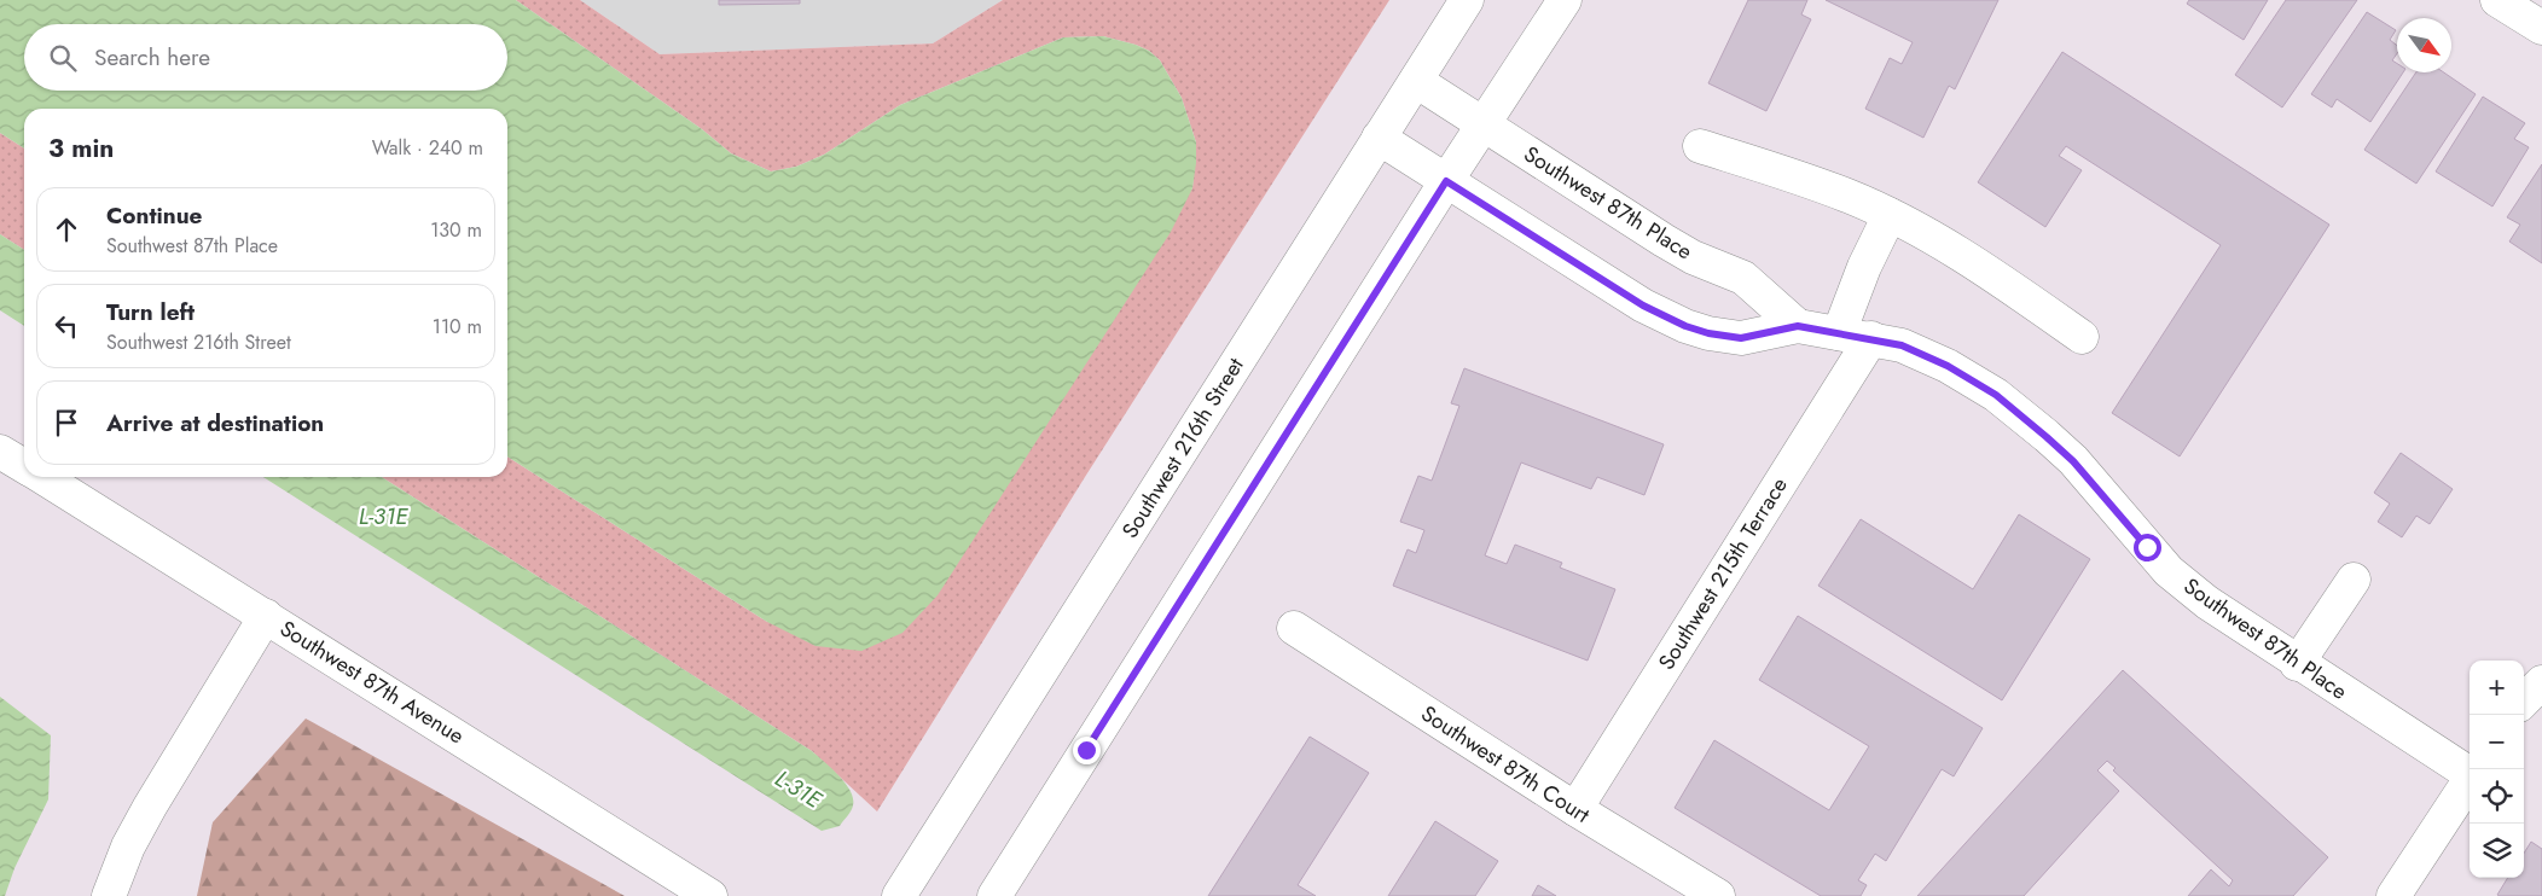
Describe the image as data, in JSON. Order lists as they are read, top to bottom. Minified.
{"streets":{"street":["Southwest 87th Place","Southwest 216th Street","Southwest 215th Terrace","Southwest 87th Avenue","Southwest 87th Court"]},"crossings":[["Southwest 87th Place","Southwest 216th Street"],["Southwest 87th Place","Southwest 215th Terrace"],["Southwest 215th Terrace","Southwest 87th Court"]],"water":["L-31E"],"north":"bottom right","page":{"search":"Search here","heading":["3 min","Walk · 240 m"],"list":[["Continue","Southwest 87th Place","130 m"],["Turn left","Southwest 216th Street","110 m"],"Arrive at destination"],"map_buttons":["+","−"]}}
